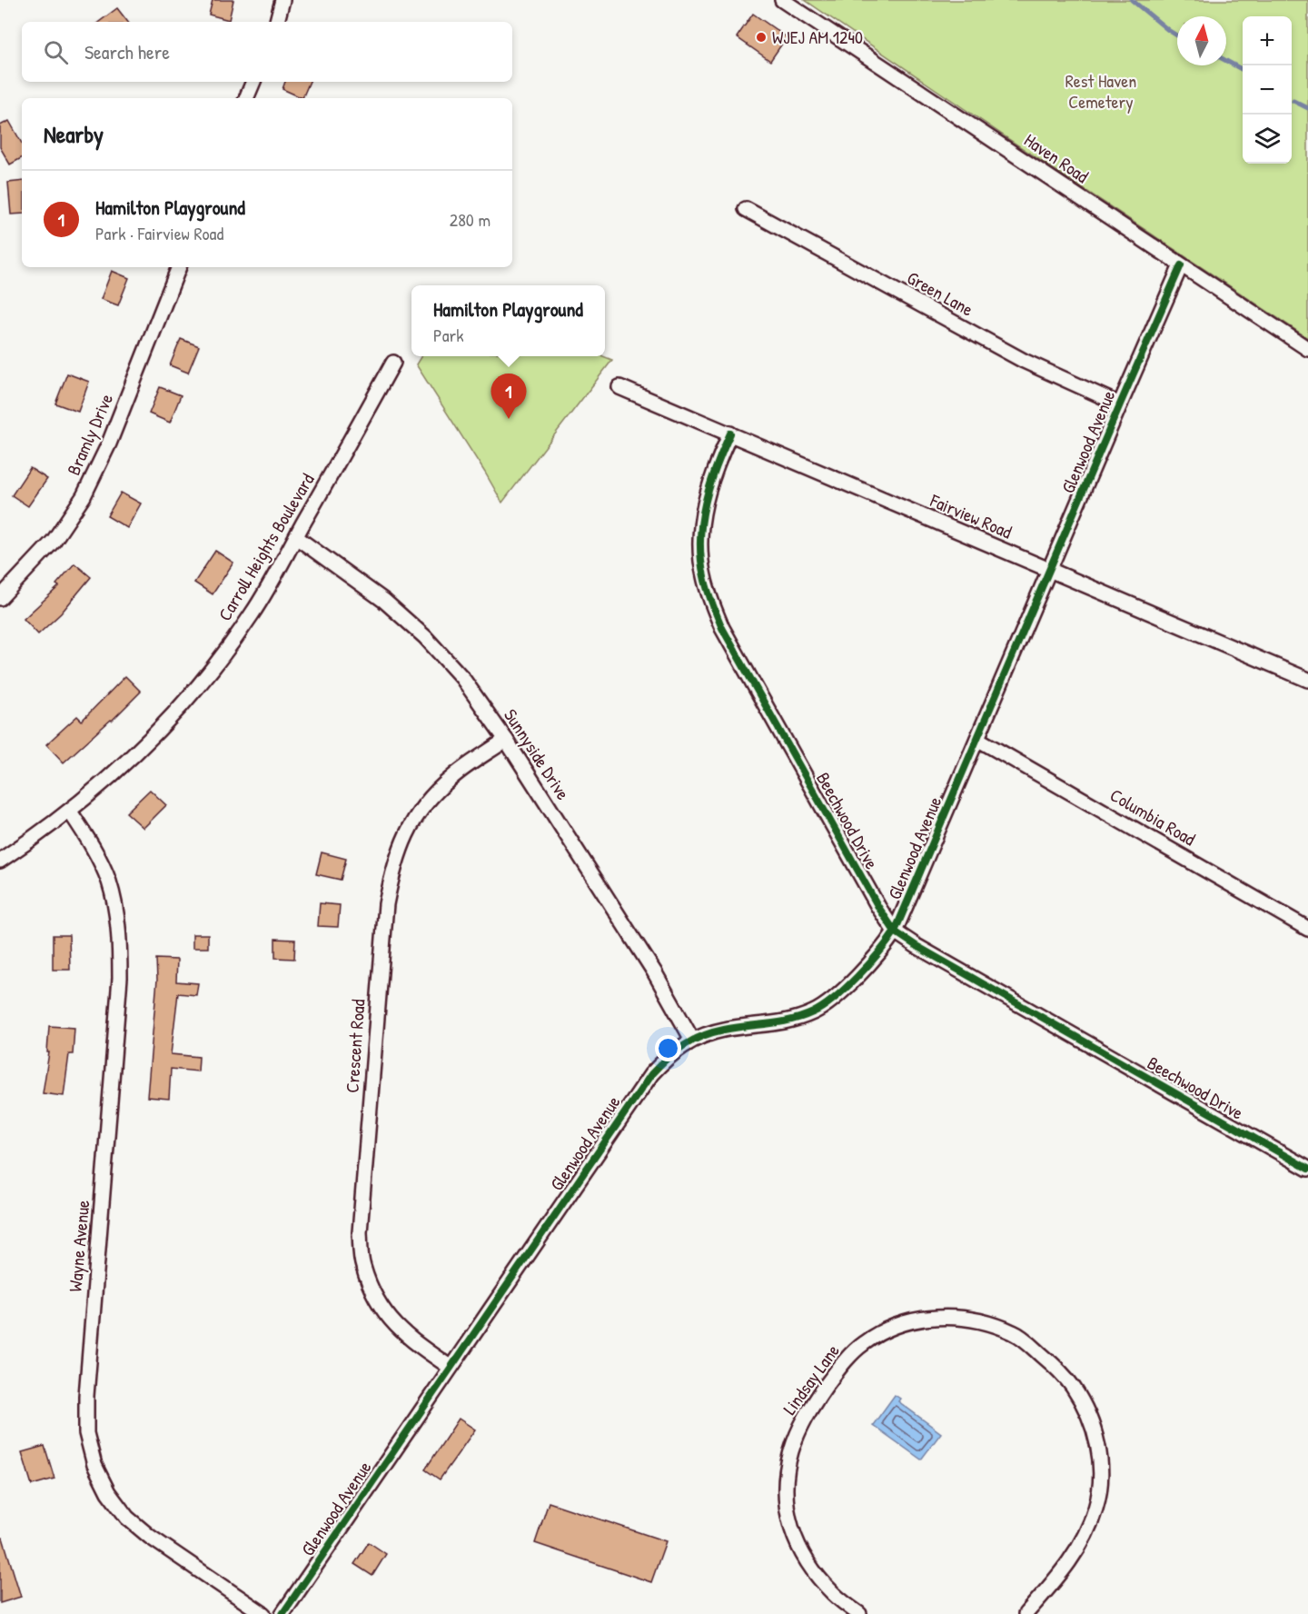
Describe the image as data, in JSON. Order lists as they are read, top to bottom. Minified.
{"streets":{"street":["Haven Road","Green Lane","Bramly Drive","Glenwood Avenue","Fairview Road","Carroll Heights Boulevard","Sunnyside Drive","Columbia Road","Beechwood Drive","Crescent Road","Wayne Avenue","Lindsay Lane"]},"crossings":[["Haven Road","Glenwood Avenue"],["Green Lane","Glenwood Avenue"],["Glenwood Avenue","Fairview Road"],["Glenwood Avenue","Sunnyside Drive"],["Glenwood Avenue","Columbia Road"],["Glenwood Avenue","Beechwood Drive"],["Glenwood Avenue","Crescent Road"],["Fairview Road","Beechwood Drive"],["Carroll Heights Boulevard","Sunnyside Drive"],["Carroll Heights Boulevard","Wayne Avenue"],["Sunnyside Drive","Crescent Road"]],"parks":["Rest Haven Cemetery"],"places":["WJEJ AM 1240"],"north":"top","page":{"map_buttons":["+","−"],"search":"Search here","heading":"Nearby","list":[{"mark":"1","name":"Hamilton Playground","note":"Park · Fairview Road","value":"280 m"}],"popup":["Hamilton Playground","Park"],"pins":"1"}}
